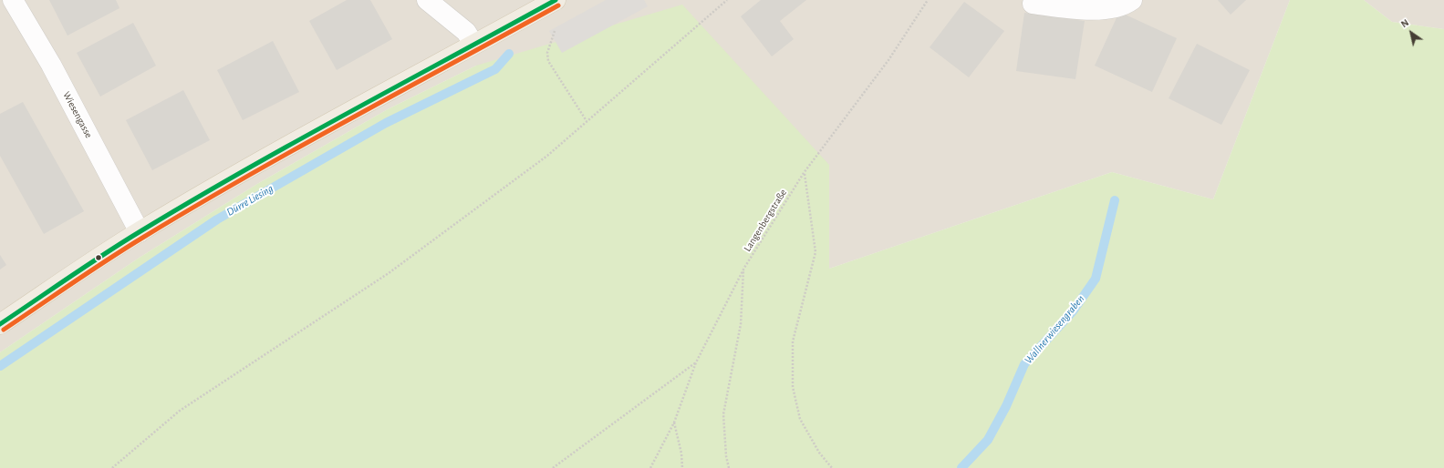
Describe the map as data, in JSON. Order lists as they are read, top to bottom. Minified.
{"streets":{"street":["Wiesengasse"],"path":["Langenbergstraße"]},"water":["Dürre Liesing","Wallnerwiesengraben"],"north":"top left"}
